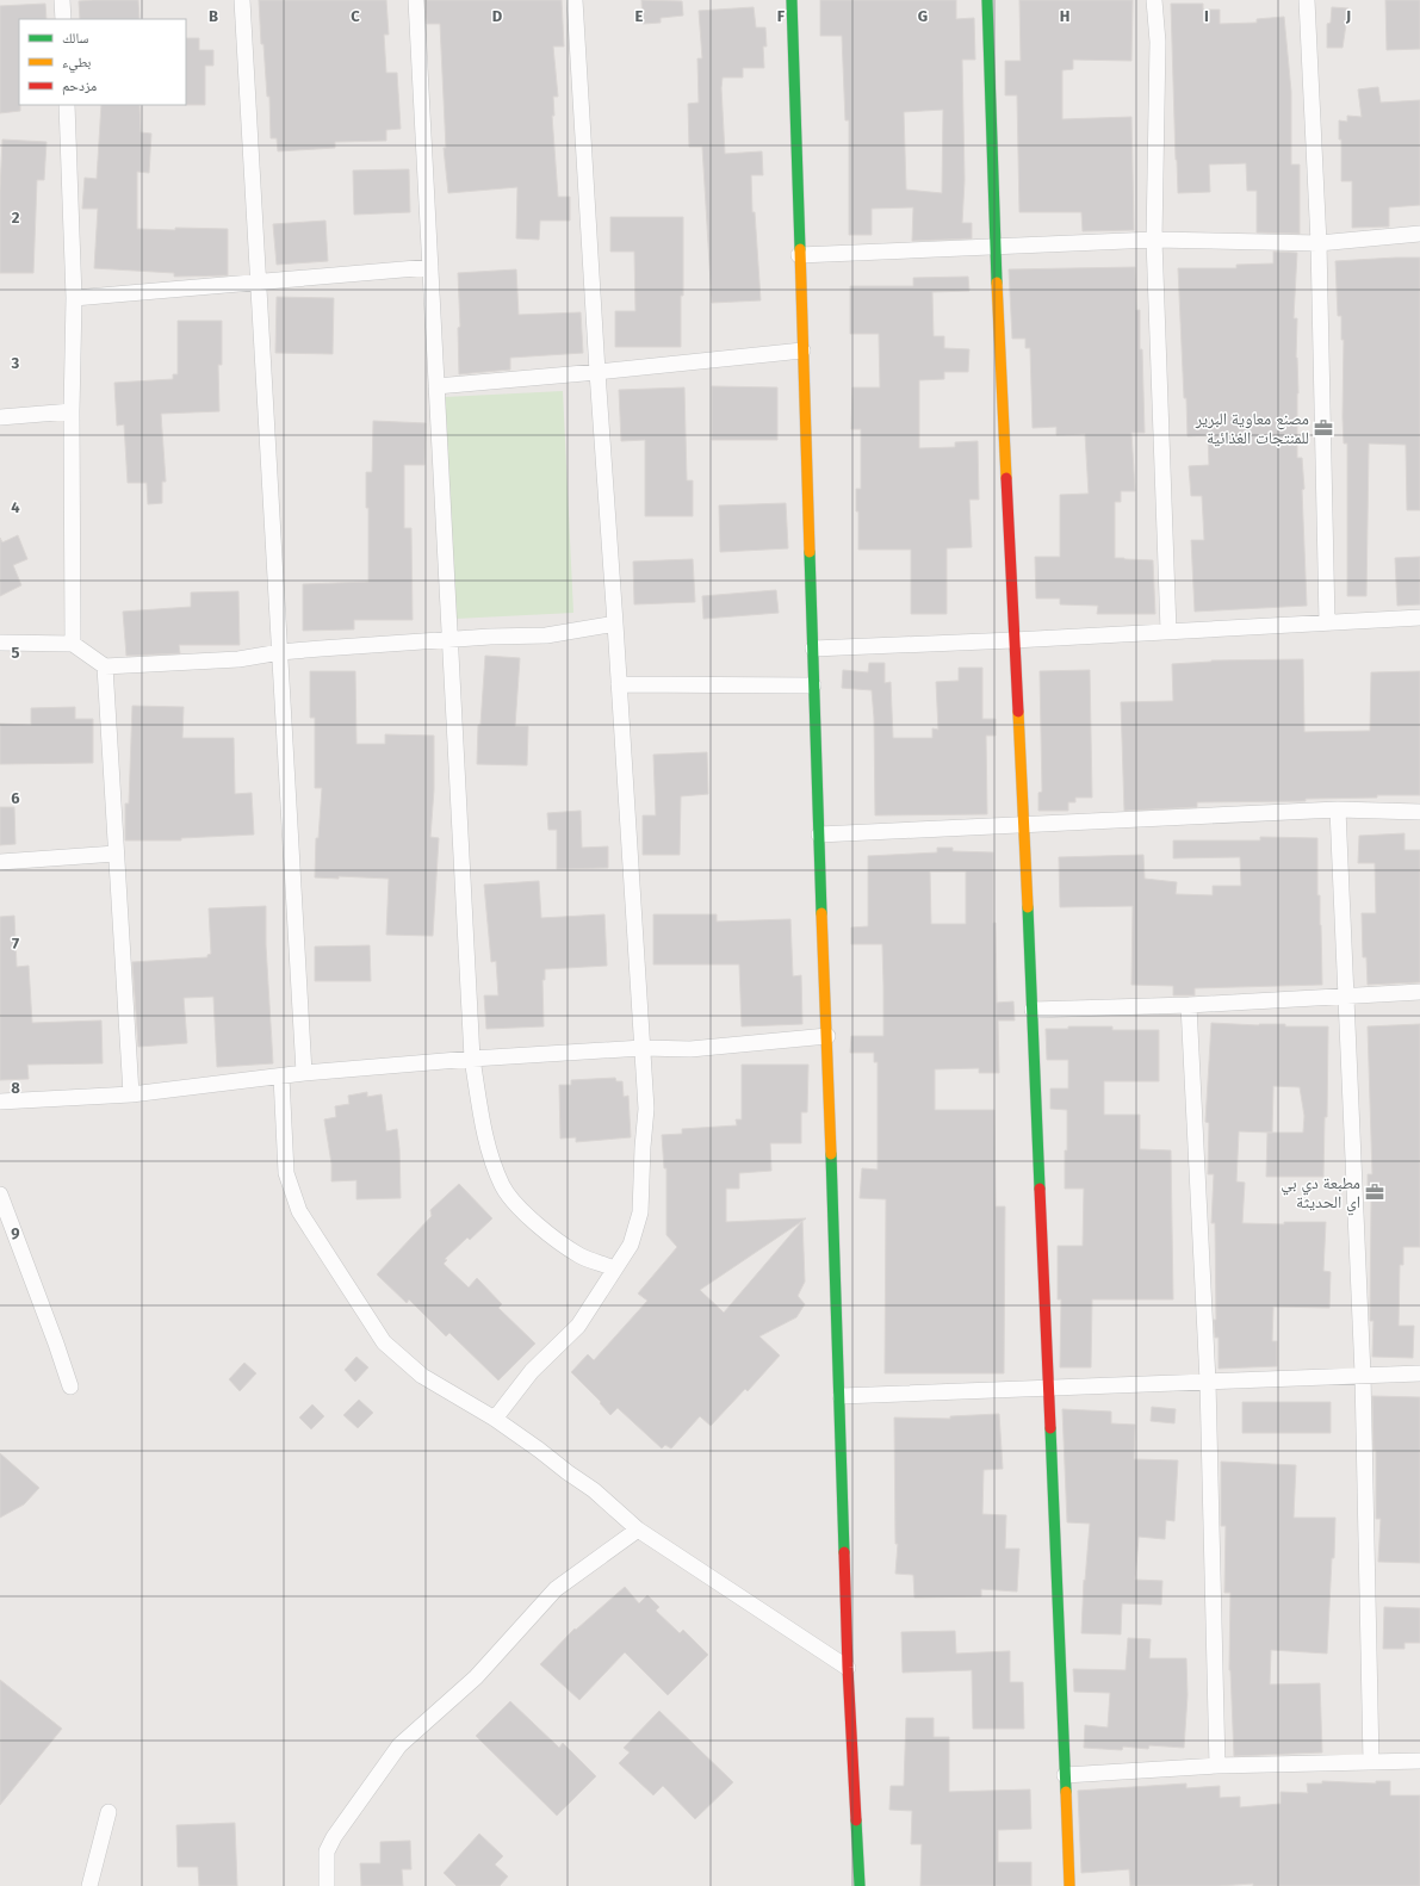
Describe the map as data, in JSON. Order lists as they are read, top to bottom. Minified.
{"places":{"office":["مصنع معاوية البرير للمنتجات الغذائية","مطبعة دي بي اي الحديثة"]},"legend":["سالك","بطيء","مزدحم"],"grid":{"columns":["B","C","D","E","F","G","H","I","J"],"rows":["2","3","4","5","6","7","8","9"]}}
